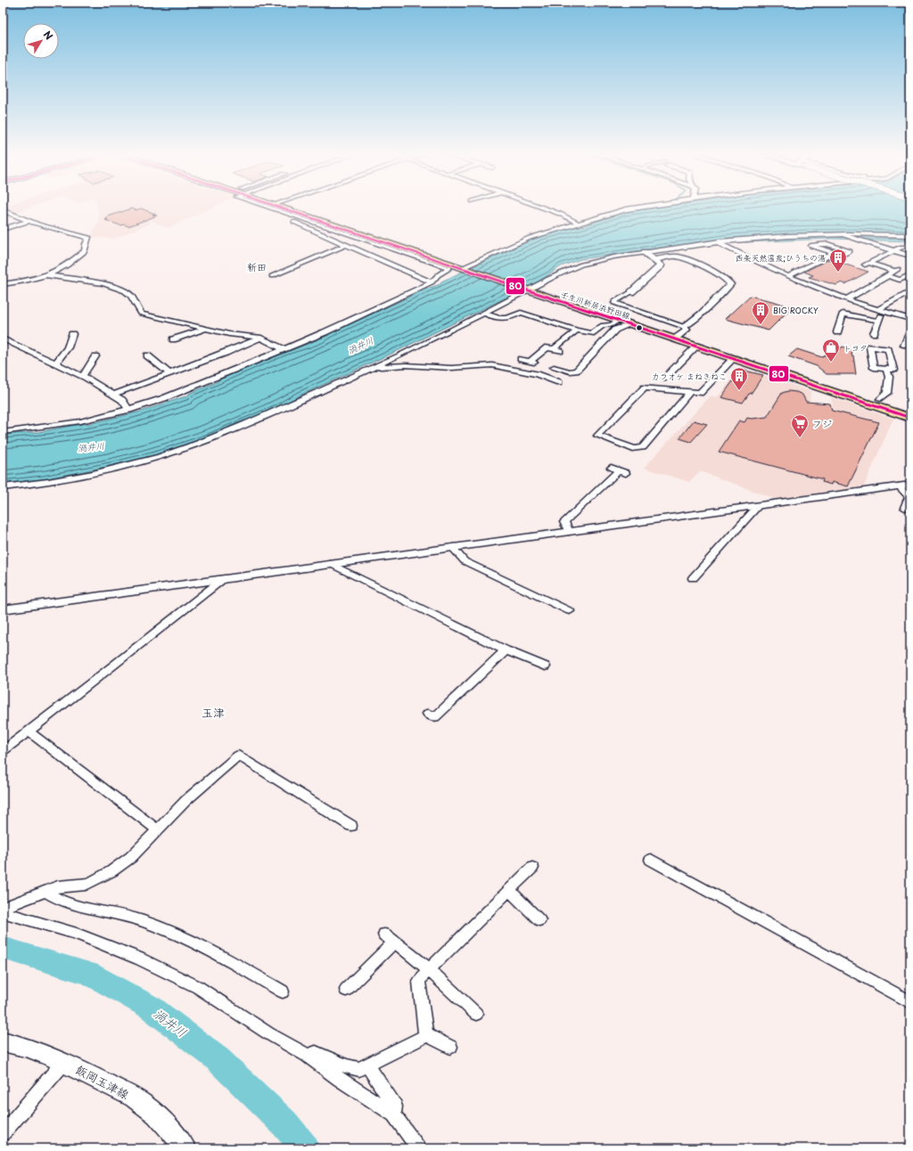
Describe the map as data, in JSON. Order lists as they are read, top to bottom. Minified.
{"streets":{"main road":["壬生川新居浜野田線","飯岡玉津線"]},"districts":["新田","玉津"],"water":["渦井川"],"places":{"building":["西条天然温泉;ひうちの湯","BIG ROCKY","カラオケ まねきねこ"],"shop":["トヨタ"],"supermarket":["フジ"]},"lines":["transit line 80"],"north":"top right"}
